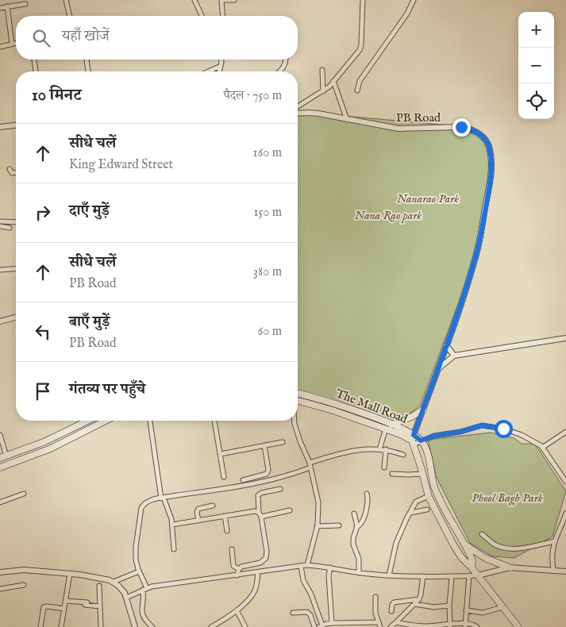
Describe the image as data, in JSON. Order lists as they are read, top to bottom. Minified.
{"streets":{"main road":["The Mall Road"],"street":["PB Road"]},"crossings":[["PB Road","The Mall Road"]],"parks":["Nanarao Park","Nana Rao park","Phool Bagh Park"],"page":{"map_buttons":["+","−"],"search":"यहाँ खोजें","heading":["10 मिनट","पैदल · 750 m"],"list":[["सीधे चलें","King Edward Street","160 m"],["दाएँ मुड़ें","150 m"],["सीधे चलें","PB Road","380 m"],["बाएँ मुड़ें","PB Road","60 m"],"गंतव्य पर पहुँचे"]}}
